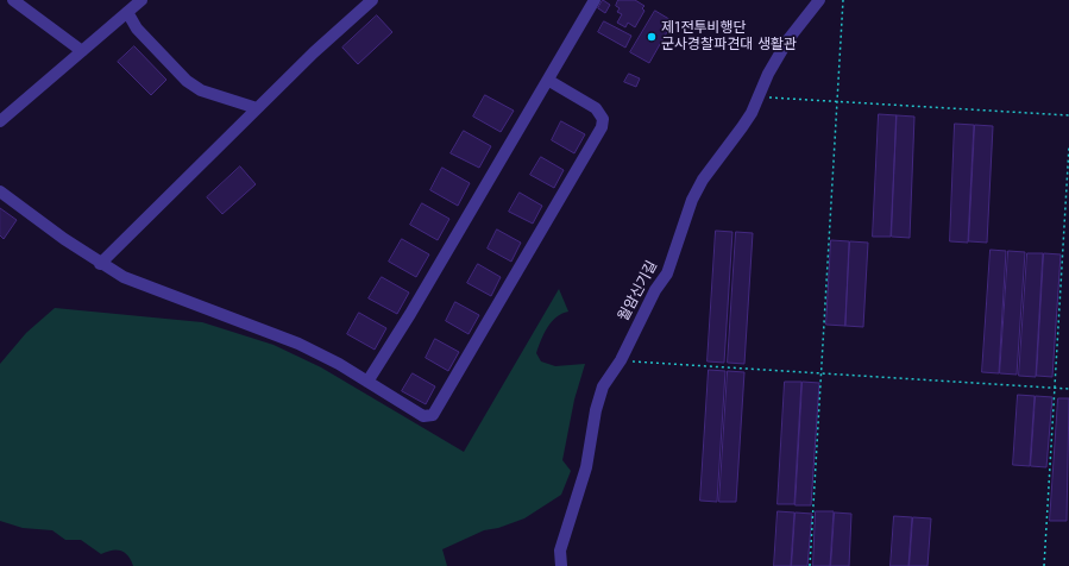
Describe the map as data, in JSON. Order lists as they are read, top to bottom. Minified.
{"streets":{"street":["월암신기길"]},"places":["제1전투비행단 군사경찰파견대 생활관"]}
